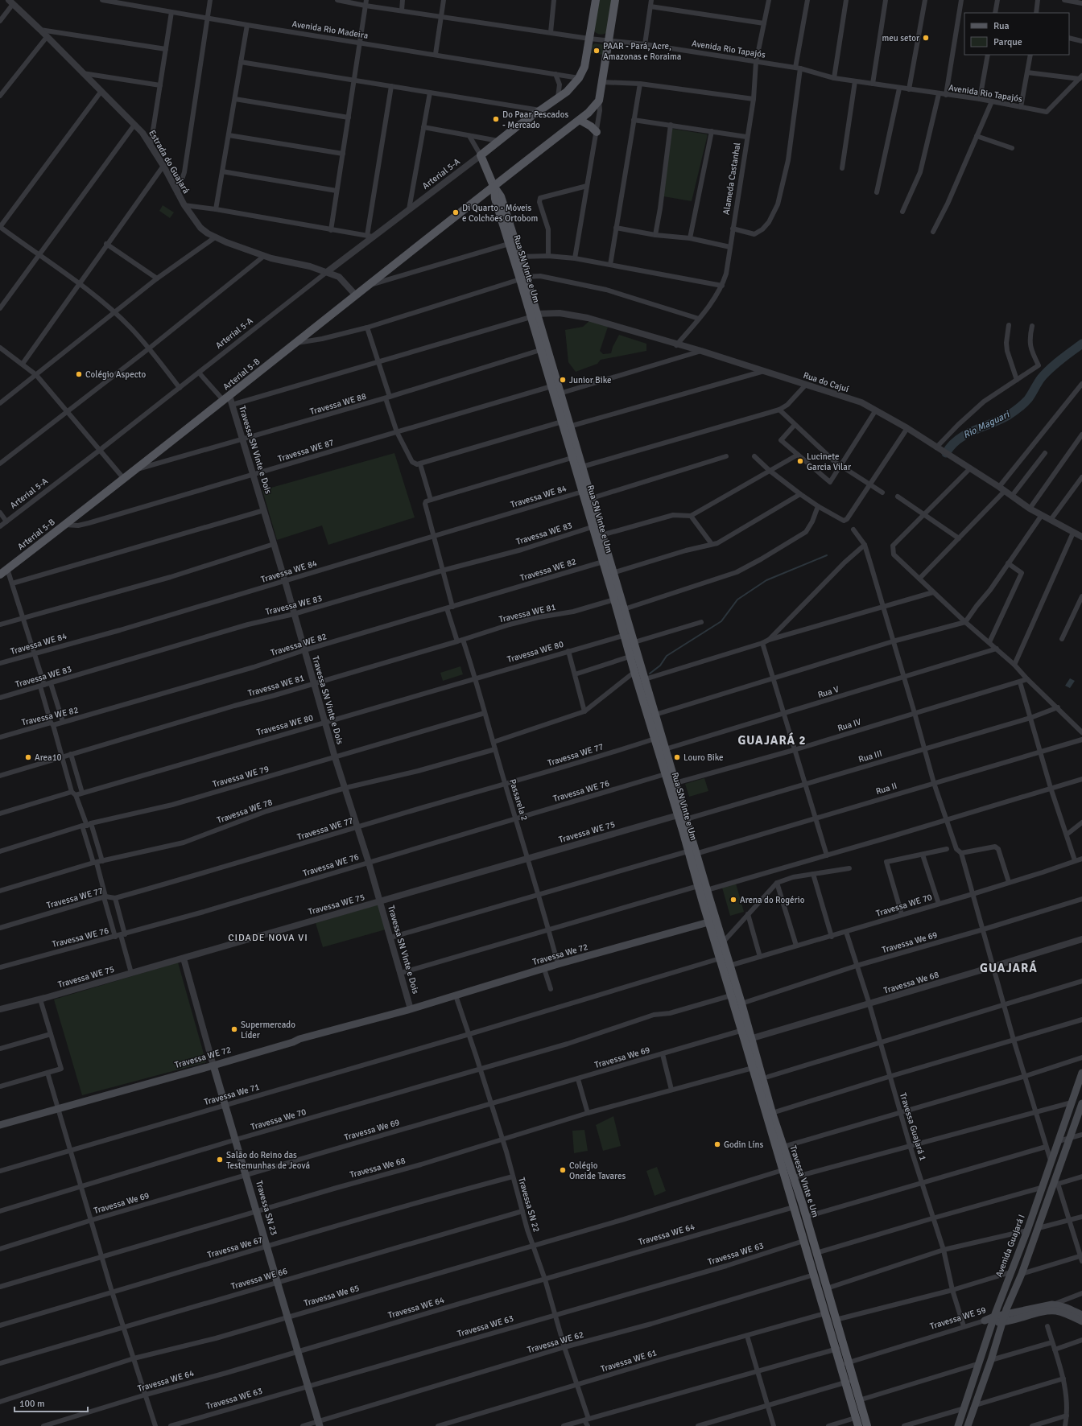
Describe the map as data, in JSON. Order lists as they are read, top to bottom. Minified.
{"streets":{"main road":["Rua SN Vinte e Um","Arterial 5-B","Travessa We 72","Travessa WE 72","Travessa Vinte e Um","Travessa SN 23","Avenida Guajará I"],"street":["Avenida Rio Madeira","Avenida Rio Tapajós","Estrada do Guajará","Arterial 5-A","Alameda Castanhal","Rua do Cajuí","Travessa WE 88","Travessa SN Vinte e Dois","Travessa WE 87","Travessa WE 84","Travessa WE 83","Travessa WE 82","Travessa WE 81","Travessa WE 80","Rua V","Rua IV","Travessa WE 77","Rua III","Travessa WE 79","Rua II","Travessa WE 76","Passarela 2","Travessa WE 78","Travessa WE 75","Travessa WE 70","Travessa We 69","Travessa We 68","Travessa We 71","Travessa We 70","Travessa Guajará 1","Travessa SN 22","Travessa WE 64","Travessa We 67","Travessa WE 63","Travessa WE 66","Travessa We 65","Travessa WE 59","Travessa WE 62","Travessa WE 61"]},"crossings":[["Avenida Rio Tapajós","Alameda Castanhal"],["Estrada do Guajará","Arterial 5-A"],["Estrada do Guajará","Arterial 5-B"],["Alameda Castanhal","Rua do Cajuí"],["Rua SN Vinte e Um","Arterial 5-B"],["Rua SN Vinte e Um","Rua do Cajuí"],["Rua SN Vinte e Um","Travessa WE 88"],["Rua SN Vinte e Um","Travessa WE 87"],["Rua SN Vinte e Um","Travessa WE 84"],["Rua SN Vinte e Um","Travessa WE 83"],["Rua SN Vinte e Um","Travessa WE 82"],["Rua SN Vinte e Um","Travessa WE 81"],["Rua SN Vinte e Um","Travessa WE 80"],["Rua SN Vinte e Um","Rua V"],["Rua SN Vinte e Um","Rua IV"],["Rua SN Vinte e Um","Travessa WE 77"],["Rua SN Vinte e Um","Rua III"],["Rua SN Vinte e Um","Rua II"],["Rua SN Vinte e Um","Travessa WE 76"],["Rua SN Vinte e Um","Travessa WE 75"],["Rua SN Vinte e Um","Travessa We 72"],["Rua SN Vinte e Um","Travessa Vinte e Um"],["Arterial 5-B","Travessa WE 88"],["Arterial 5-B","Travessa SN Vinte e Dois"],["Arterial 5-B","Travessa WE 87"],["Travessa WE 88","Travessa SN Vinte e Dois"],["Travessa SN Vinte e Dois","Travessa WE 87"],["Travessa SN Vinte e Dois","Travessa WE 84"],["Travessa SN Vinte e Dois","Travessa WE 83"],["Travessa SN Vinte e Dois","Travessa WE 82"],["Travessa SN Vinte e Dois","Travessa WE 81"],["Travessa SN Vinte e Dois","Travessa WE 80"],["Travessa SN Vinte e Dois","Travessa WE 77"],["Travessa SN Vinte e Dois","Travessa WE 79"],["Travessa SN Vinte e Dois","Travessa WE 76"],["Travessa SN Vinte e Dois","Travessa WE 78"],["Travessa SN Vinte e Dois","Travessa WE 75"],["Travessa SN Vinte e Dois","Travessa We 72"],["Travessa SN Vinte e Dois","Travessa WE 72"],["Travessa WE 81","Passarela 2"],["Travessa WE 80","Passarela 2"],["Travessa WE 77","Passarela 2"],["Travessa WE 79","Passarela 2"],["Travessa WE 76","Passarela 2"],["Passarela 2","Travessa WE 78"],["Passarela 2","Travessa WE 75"],["Passarela 2","Travessa We 72"],["Travessa WE 75","Travessa SN 23"],["Travessa WE 70","Travessa Guajará 1"],["Travessa WE 70","Travessa Vinte e Um"],["Travessa We 69","Travessa Guajará 1"],["Travessa We 69","Travessa Vinte e Um"],["Travessa We 69","Travessa SN 22"],["Travessa We 69","Travessa SN 23"],["Travessa We 72","Travessa WE 72"],["Travessa We 72","Travessa SN 22"],["Travessa We 68","Travessa Guajará 1"],["Travessa We 68","Travessa Vinte e Um"],["Travessa We 68","Travessa SN 22"],["Travessa We 68","Travessa SN 23"],["Travessa WE 72","Travessa SN 23"],["Travessa We 71","Travessa SN 22"],["Travessa We 71","Travessa SN 23"],["Travessa We 70","Travessa SN 22"],["Travessa We 70","Travessa SN 23"],["Travessa Guajará 1","Travessa WE 59"],["Travessa Vinte e Um","Travessa WE 64"],["Travessa Vinte e Um","Travessa WE 63"],["Travessa Vinte e Um","Travessa We 65"],["Travessa Vinte e Um","Travessa WE 59"],["Travessa Vinte e Um","Travessa WE 62"],["Travessa Vinte e Um","Travessa WE 61"],["Travessa SN 22","Travessa WE 64"],["Travessa SN 22","Travessa We 67"],["Travessa SN 22","Travessa WE 63"],["Travessa SN 22","Travessa WE 66"],["Travessa SN 22","Travessa We 65"],["Travessa SN 22","Travessa WE 62"],["Travessa SN 22","Travessa WE 61"],["Travessa SN 23","Travessa WE 64"],["Travessa SN 23","Travessa We 67"],["Travessa SN 23","Travessa WE 63"],["Travessa SN 23","Travessa WE 66"],["Travessa SN 23","Travessa We 65"],["Travessa SN 23","Travessa WE 62"]],"districts":["GUAJARÁ 2","CIDADE NOVA VI","GUAJARÁ"],"water":["Rio Maguari"],"places":["meu setor","PAAR - Pará, Acre, Amazonas e Roraima","Do Paar Pescados - Mercado","Di Quarto - Móveis e Colchões Ortobom","Colégio Aspecto","Junior Bike","Lucinete Garcia Vilar","Area10","Louro Bike","Arena do Rogério","Supermercado Líder","Godin Líns","Salão do Reino das Testemunhas de Jeová","Colégio Oneide Tavares"],"legend":["Rua","Parque"],"scale_bar":"100 m"}
